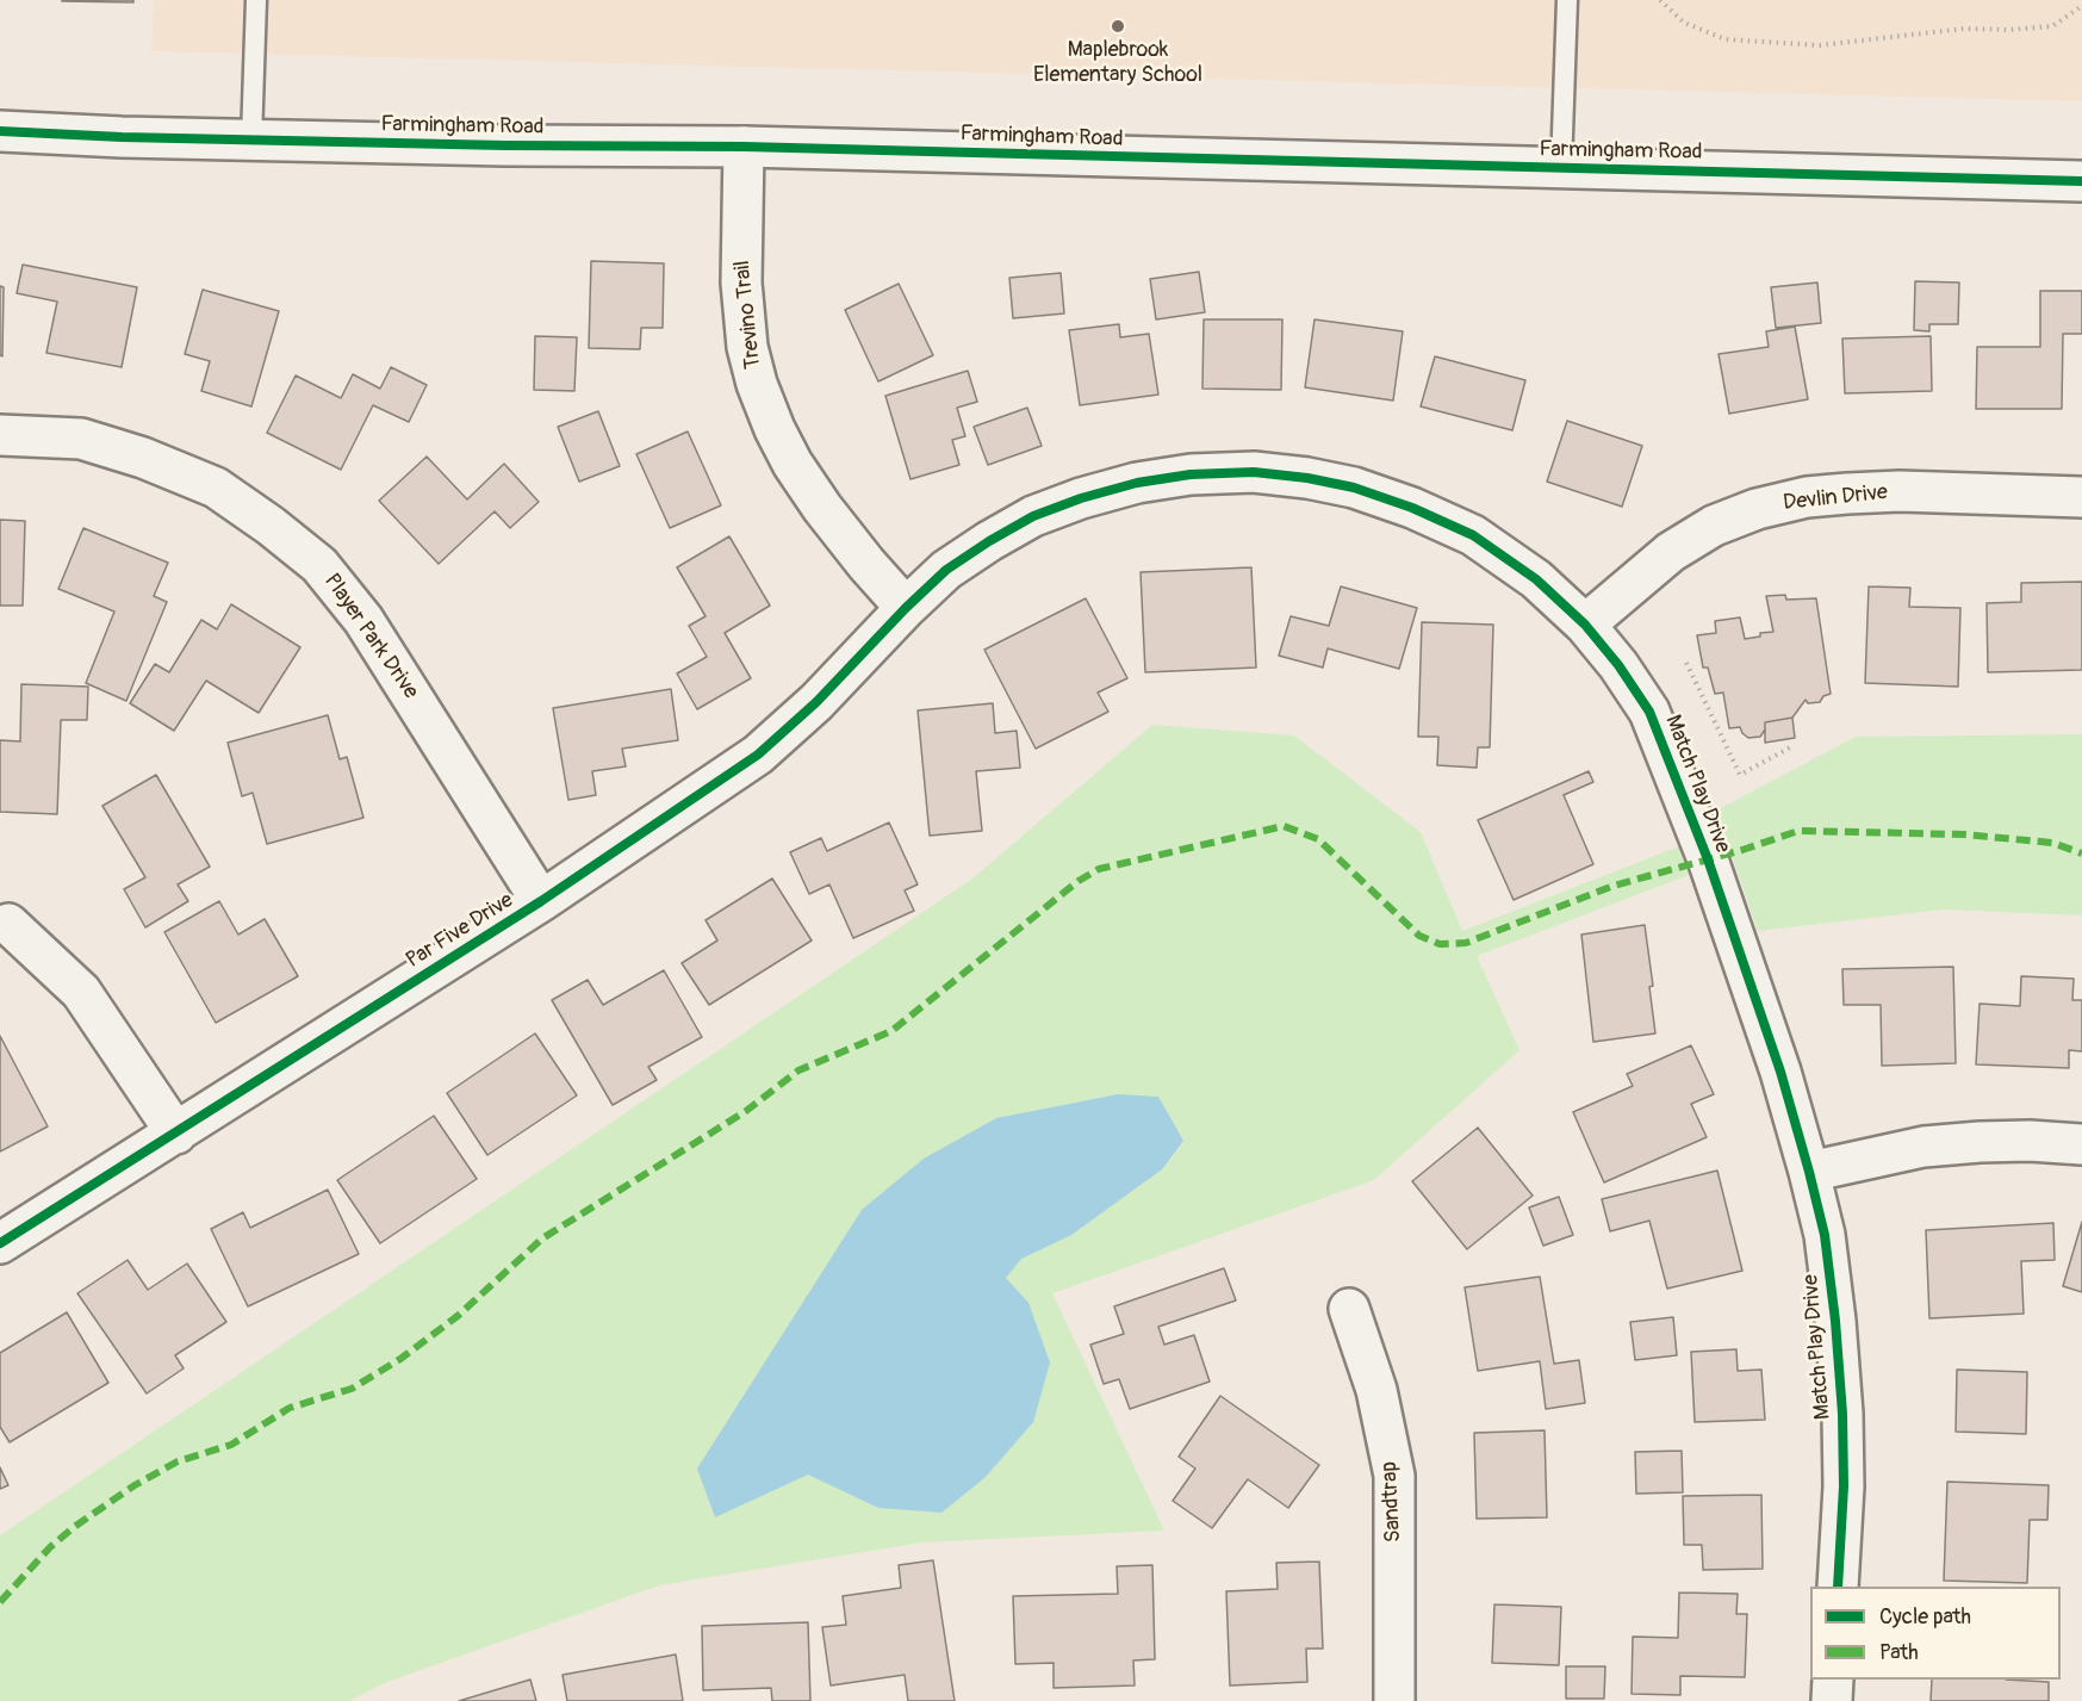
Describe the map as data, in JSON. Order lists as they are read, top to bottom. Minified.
{"streets":{"street":["Farmingham Road","Trevino Trail","Devlin Drive","Player Park Drive","Match Play Drive","Par Five Drive","Sandtrap"]},"crossings":[["Farmingham Road","Trevino Trail"],["Trevino Trail","Match Play Drive"],["Trevino Trail","Par Five Drive"],["Devlin Drive","Match Play Drive"],["Player Park Drive","Par Five Drive"],["Match Play Drive","Par Five Drive"]],"places":["Maplebrook Elementary School"],"legend":["Cycle path","Path"]}
